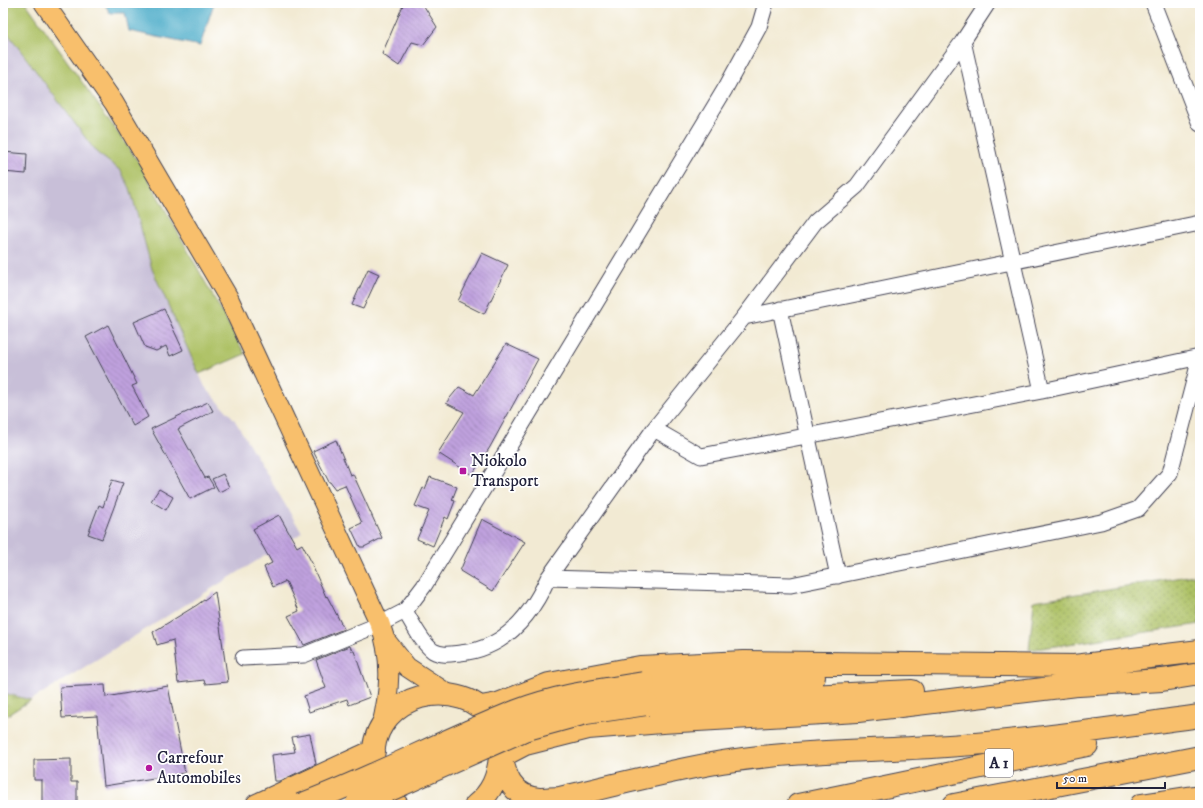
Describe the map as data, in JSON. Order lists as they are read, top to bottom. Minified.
{"streets":{"highway":["A 1"]},"places":{"transit":["Niokolo Transport"],"other":["Carrefour Automobiles"]},"scale_bar":"50 m"}
